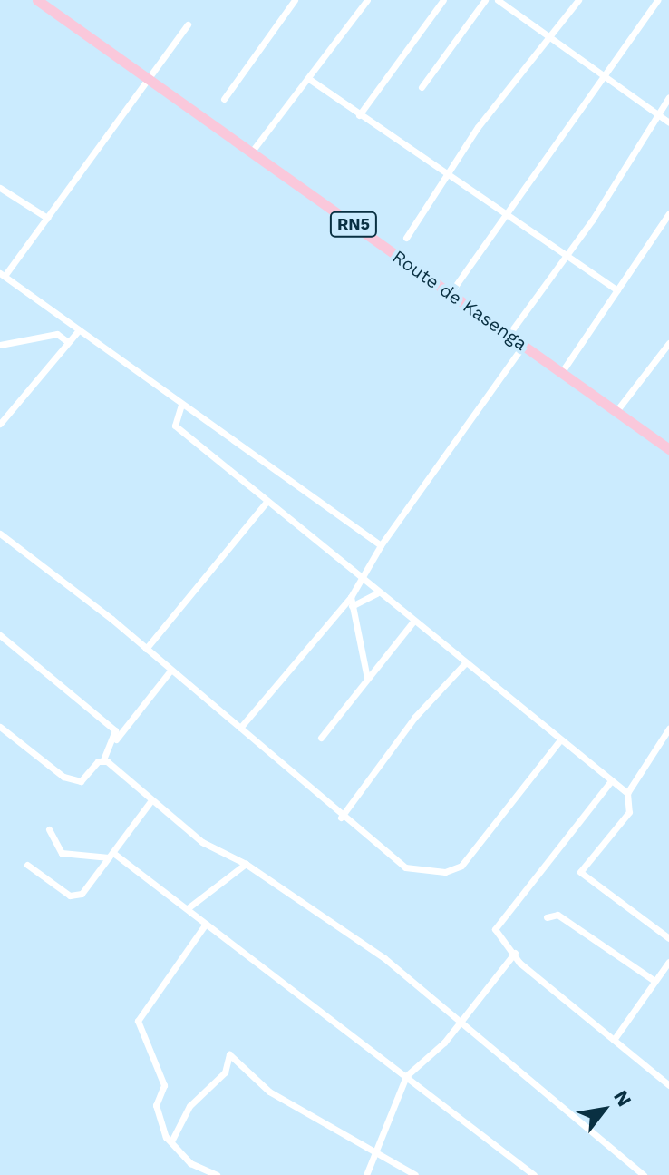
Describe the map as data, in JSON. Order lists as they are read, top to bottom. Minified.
{"streets":{"highway":["RN5","Route de Kasenga"]},"north":"top right"}
